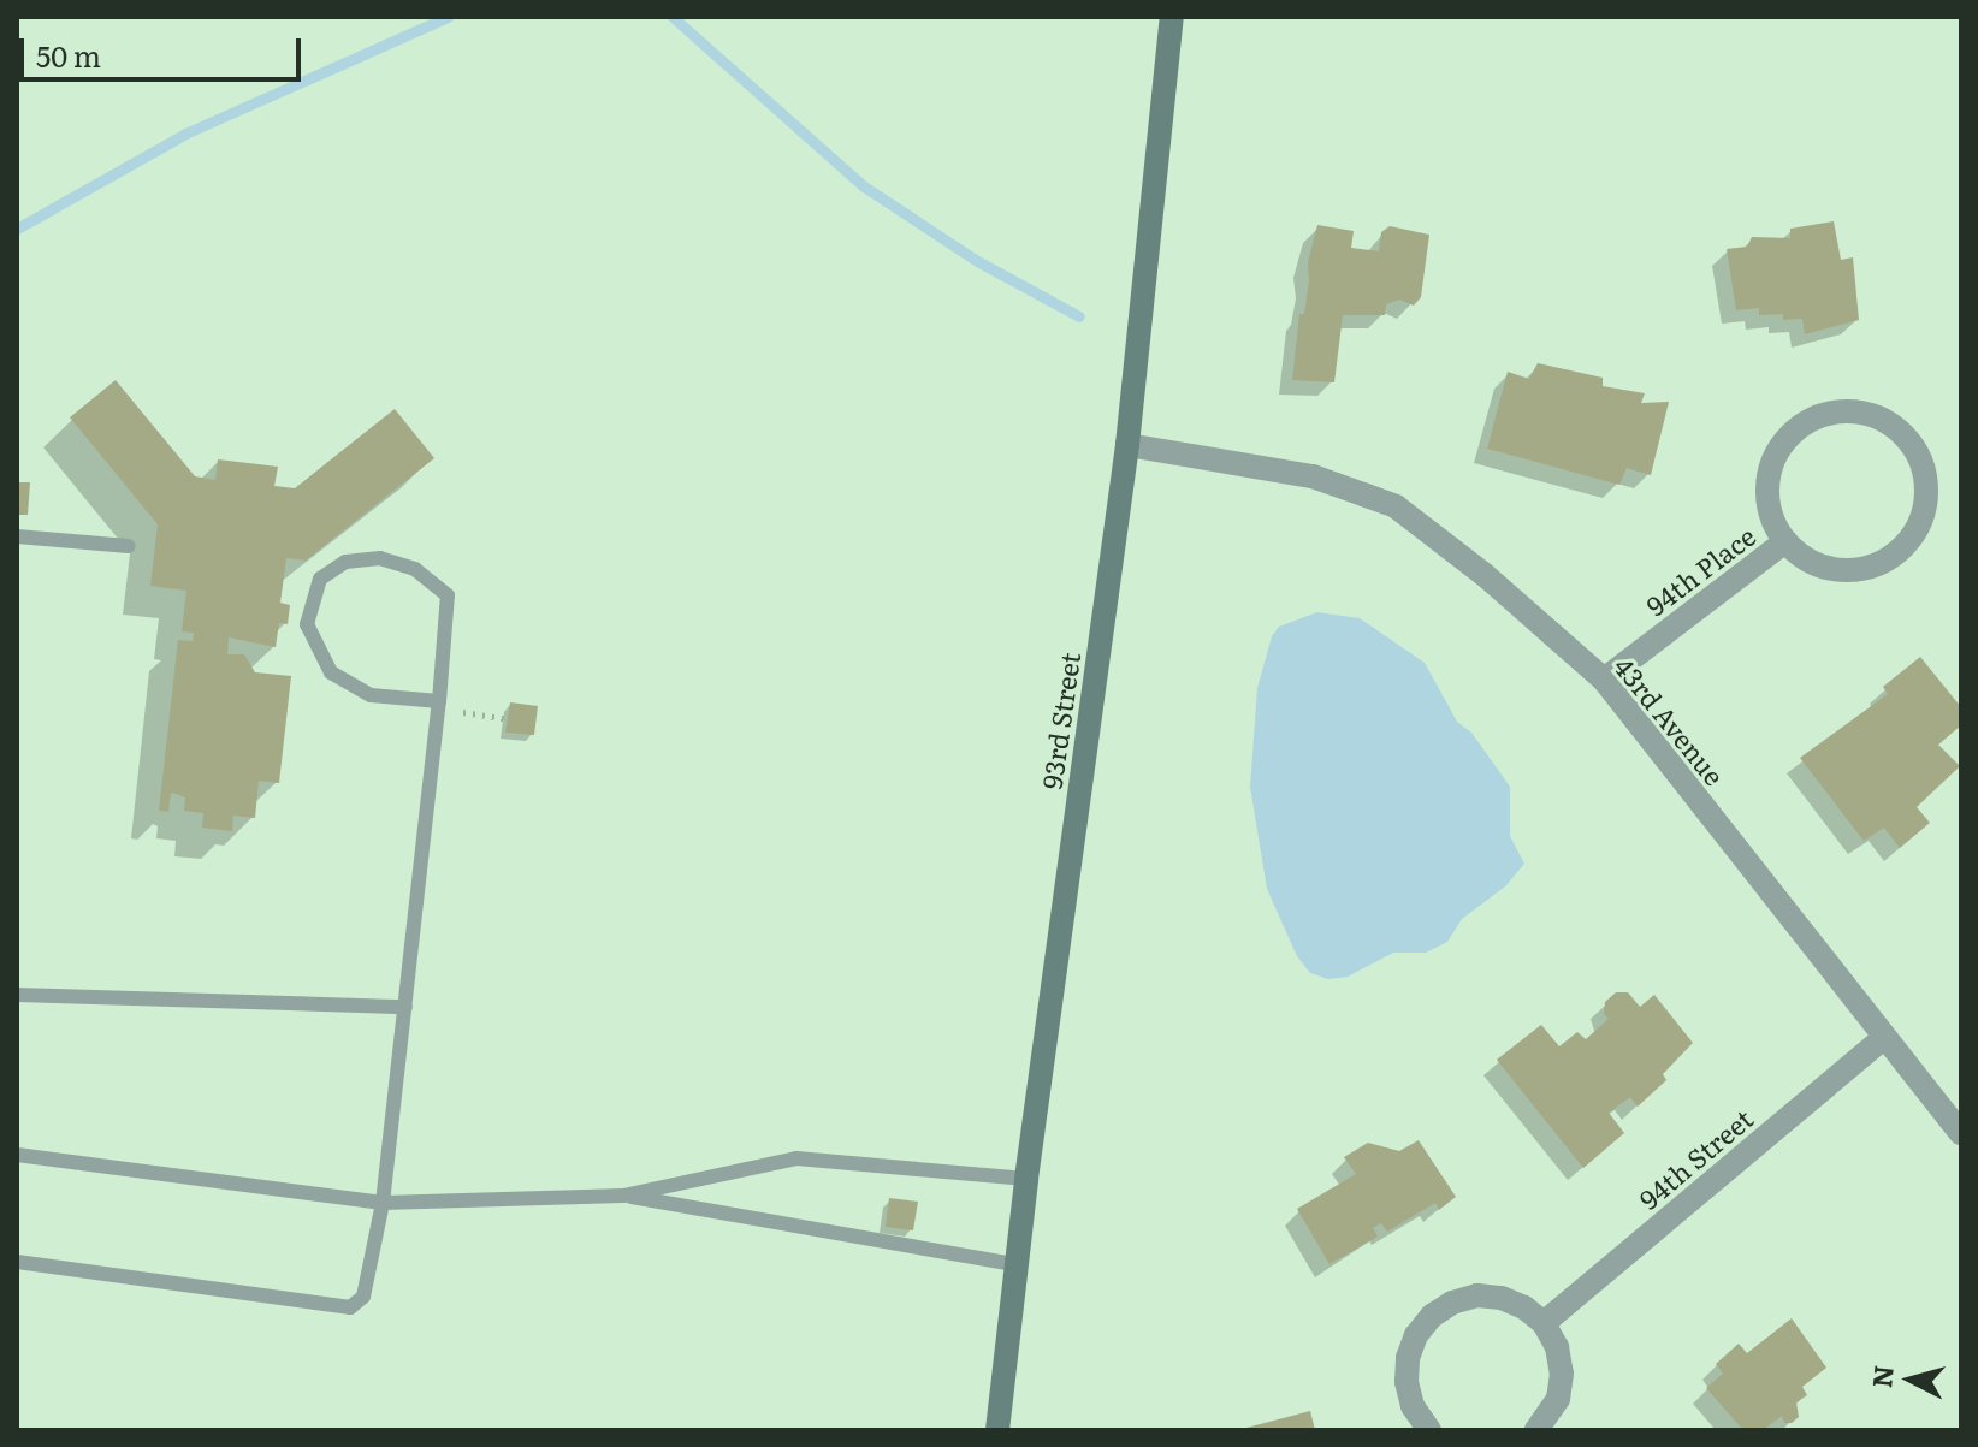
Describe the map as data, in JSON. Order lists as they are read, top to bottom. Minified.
{"streets":{"street":["94th Place","93rd Street","43rd Avenue","94th Street"]},"crossings":[["94th Place","43rd Avenue"],["93rd Street","43rd Avenue"],["43rd Avenue","94th Street"]],"scale_bar":"50 m","north":"left"}
